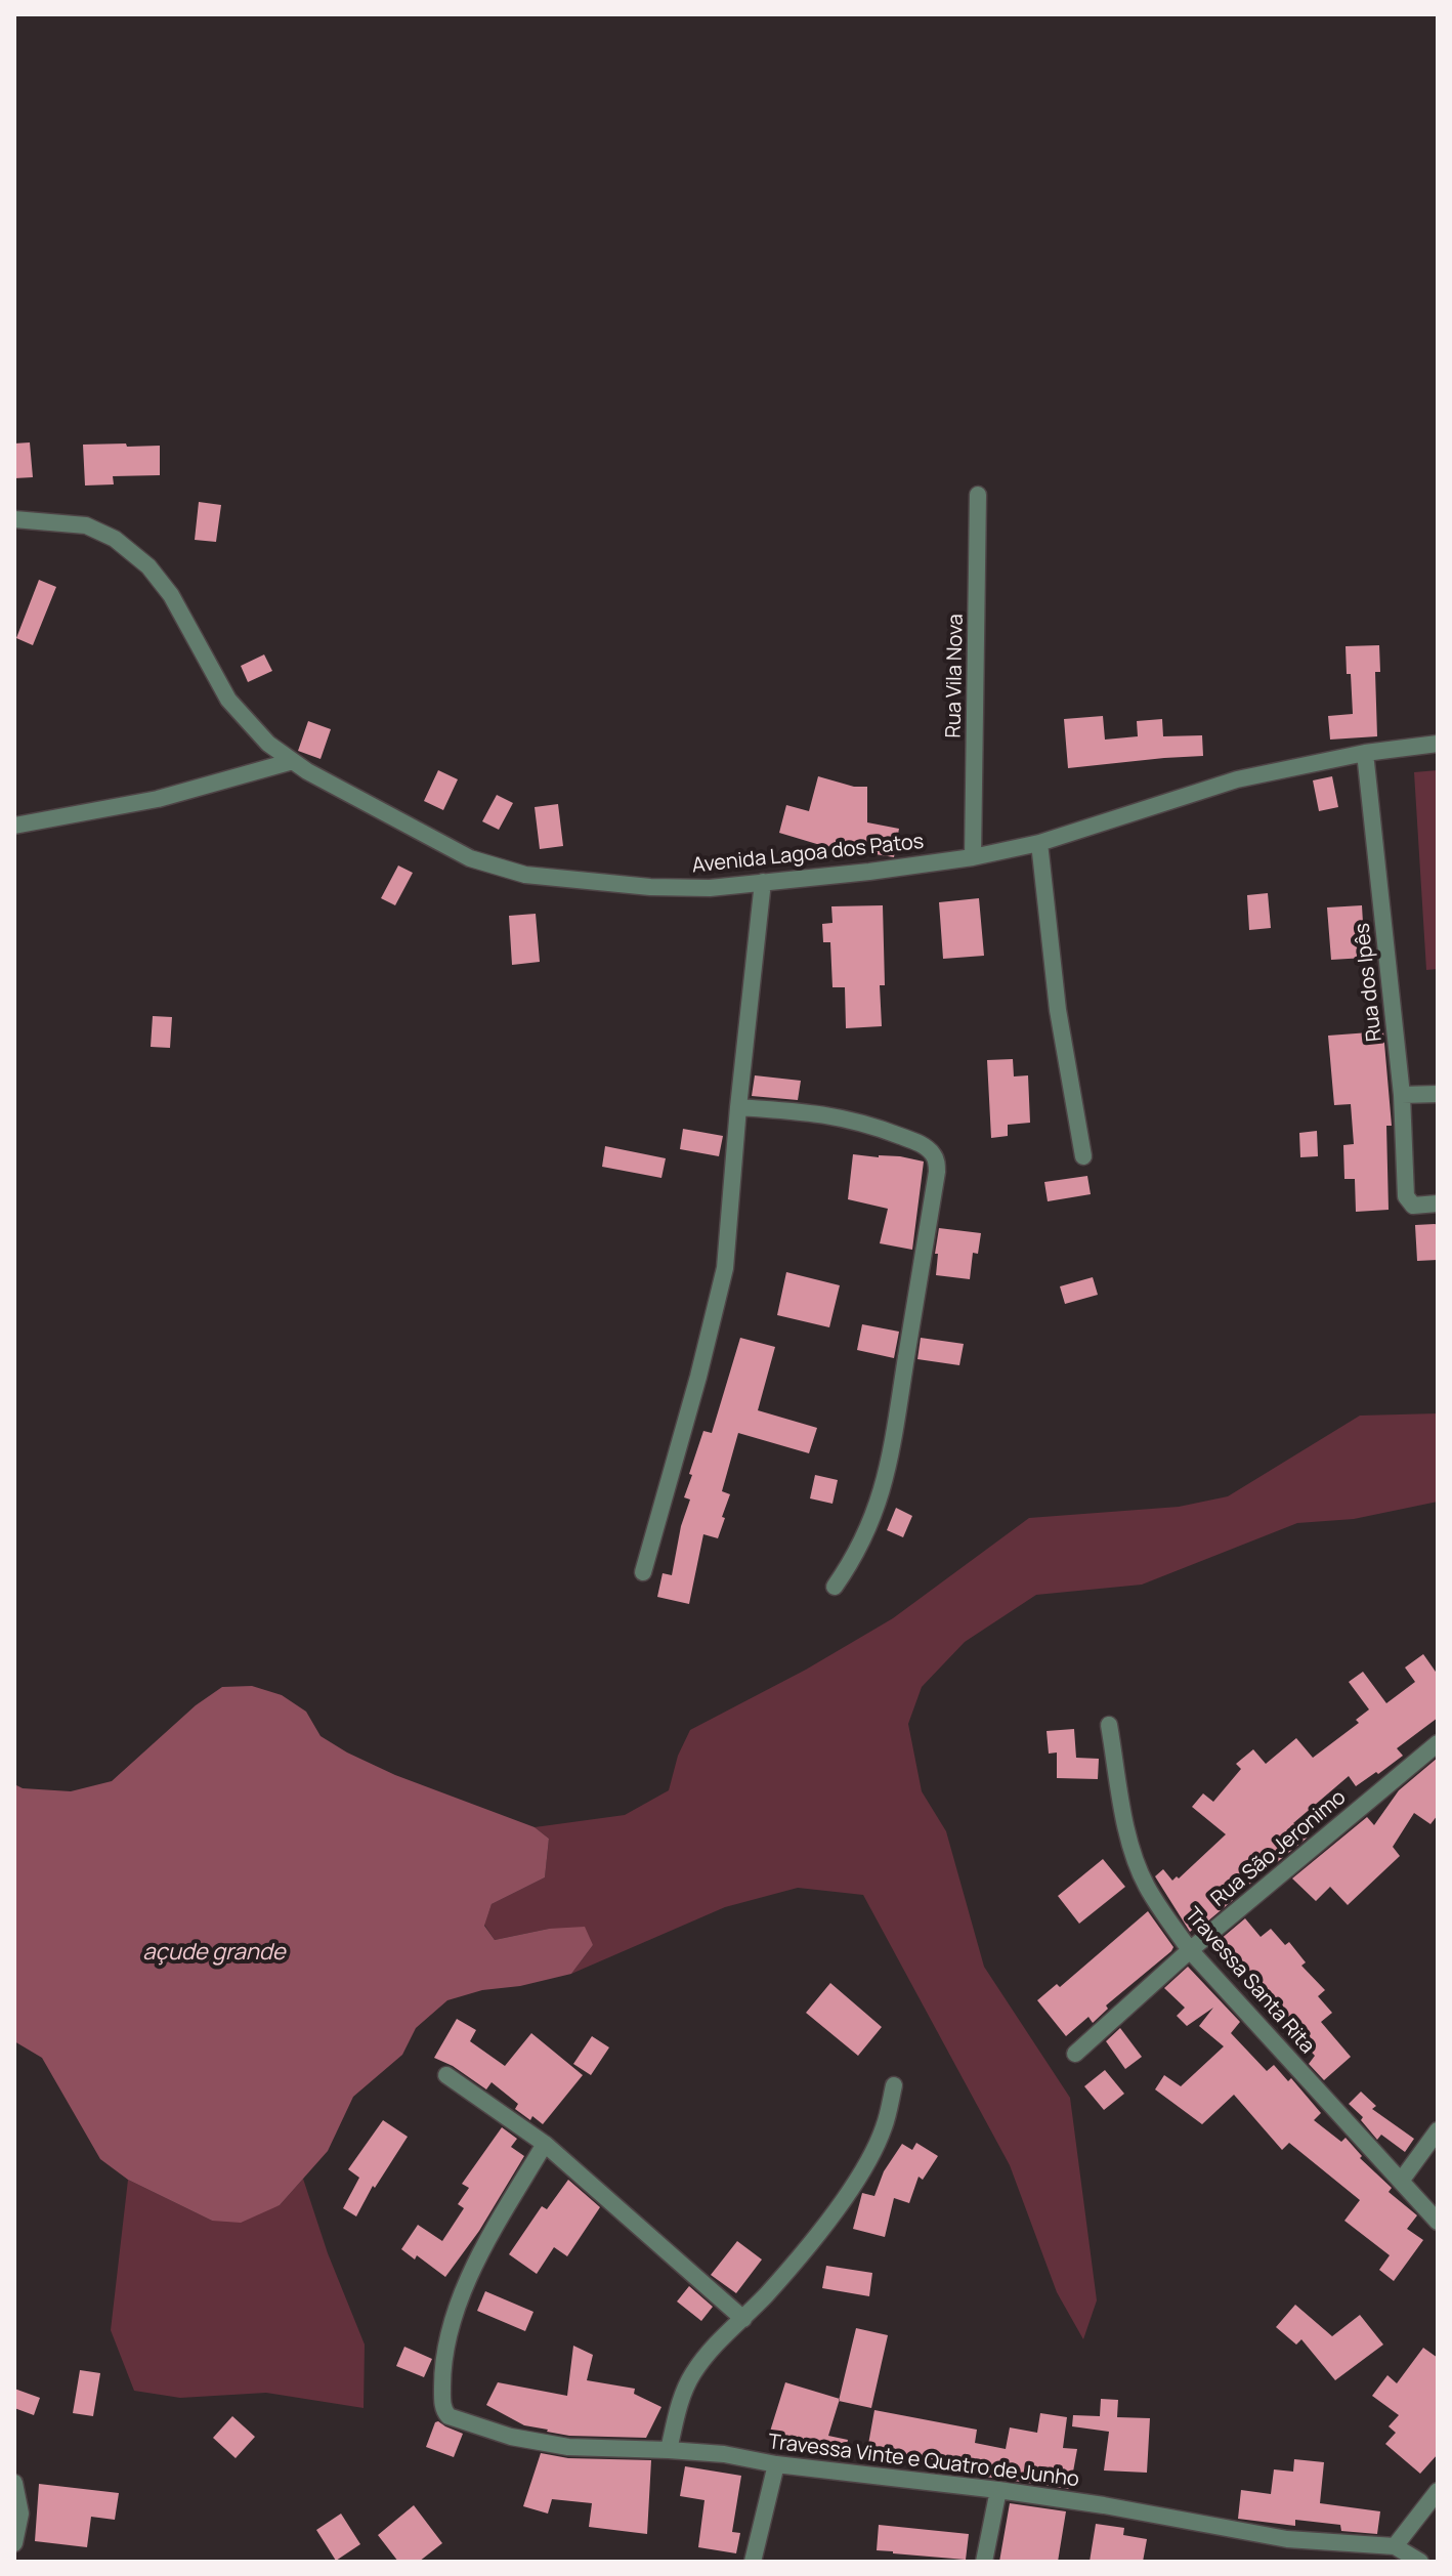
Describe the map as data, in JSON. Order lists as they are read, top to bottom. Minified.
{"streets":{"street":["Rua Vila Nova","Avenida Lagoa dos Patos","Rua dos Ipês","Rua São Jeronimo","Travessa Santa Rita","Travessa Vinte e Quatro de Junho"]},"crossings":[["Rua Vila Nova","Avenida Lagoa dos Patos"],["Avenida Lagoa dos Patos","Rua dos Ipês"],["Rua São Jeronimo","Travessa Santa Rita"]],"water":["açude grande"]}
